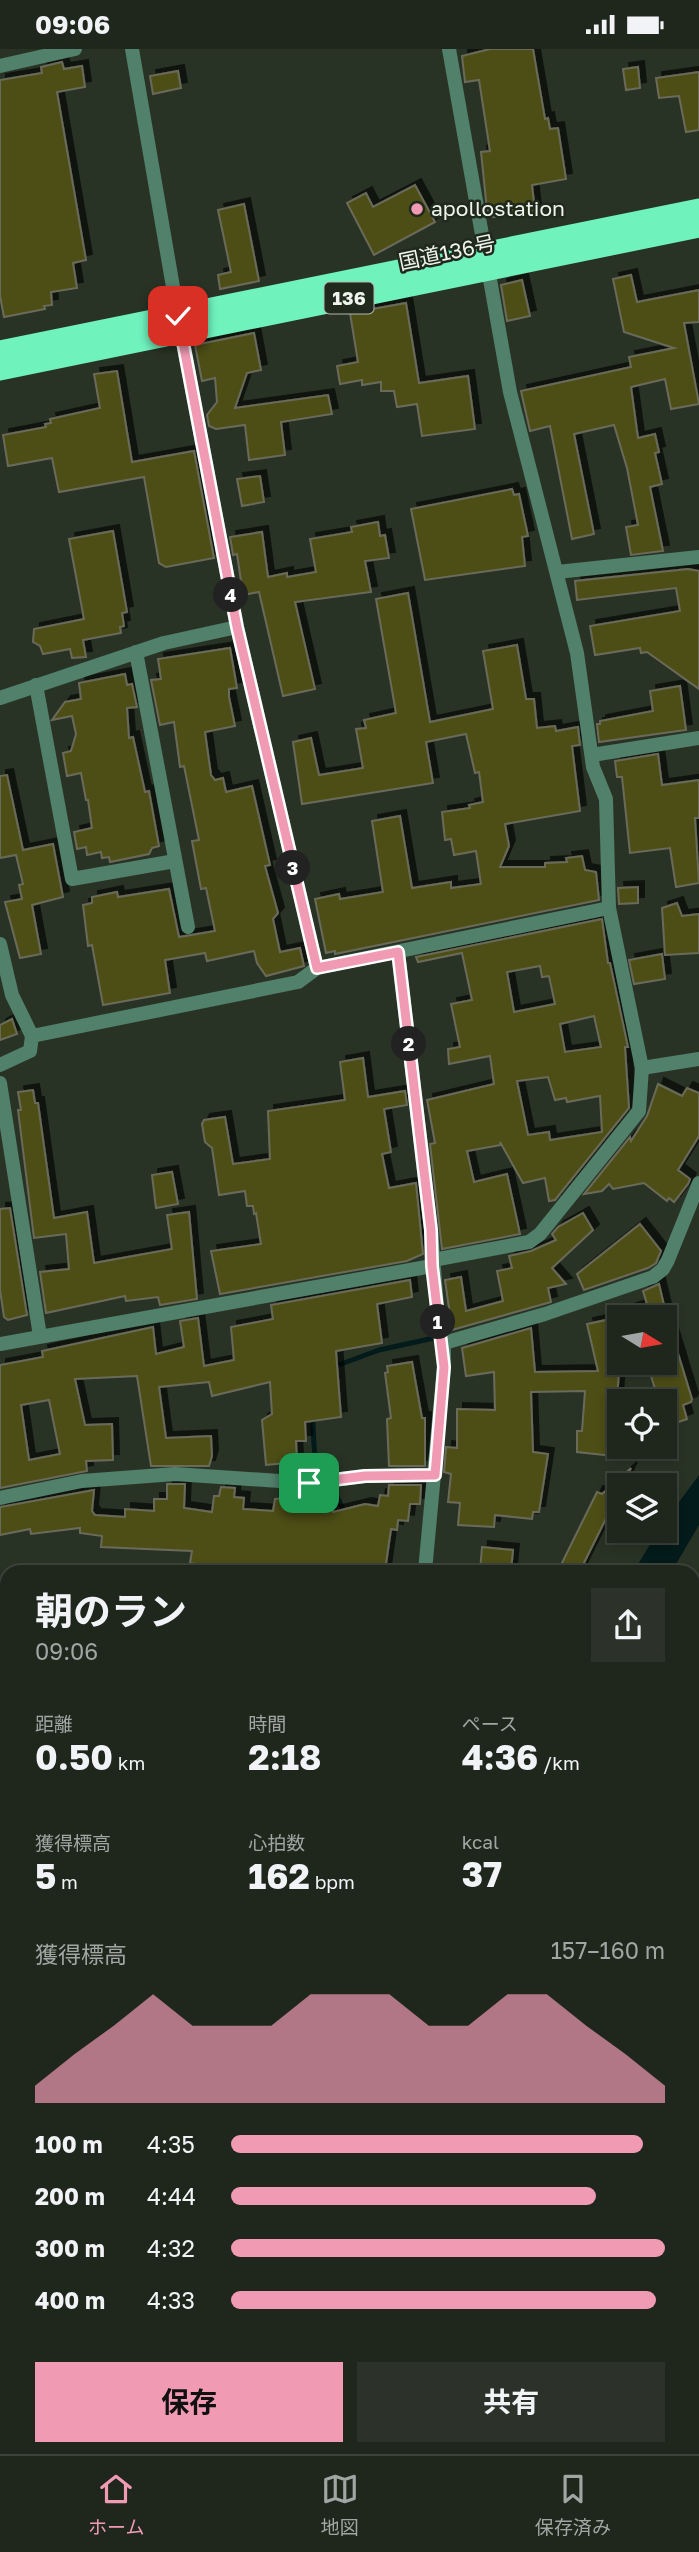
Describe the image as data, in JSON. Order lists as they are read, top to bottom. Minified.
{"streets":{"highway":["国道136号","136"]},"places":["apollostation"],"north":"right","page":{"status":"09:06","pins":["4","3","2","1"],"heading":["朝のラン","09:06"],"stats":[["距離","0.50 km"],["時間","2:18"],["ペース","4:36 /km"],["獲得標高","5 m"],["心拍数","162 bpm"],["kcal","37"]],"chart":["獲得標高","157–160 m"],"list":[{"name":"100 m","note":"4:35"},{"name":"200 m","note":"4:44"},{"name":"300 m","note":"4:32"},{"name":"400 m","note":"4:33"}],"buttons":["保存","共有"],"tabs":["ホーム","地図","保存済み"]}}
